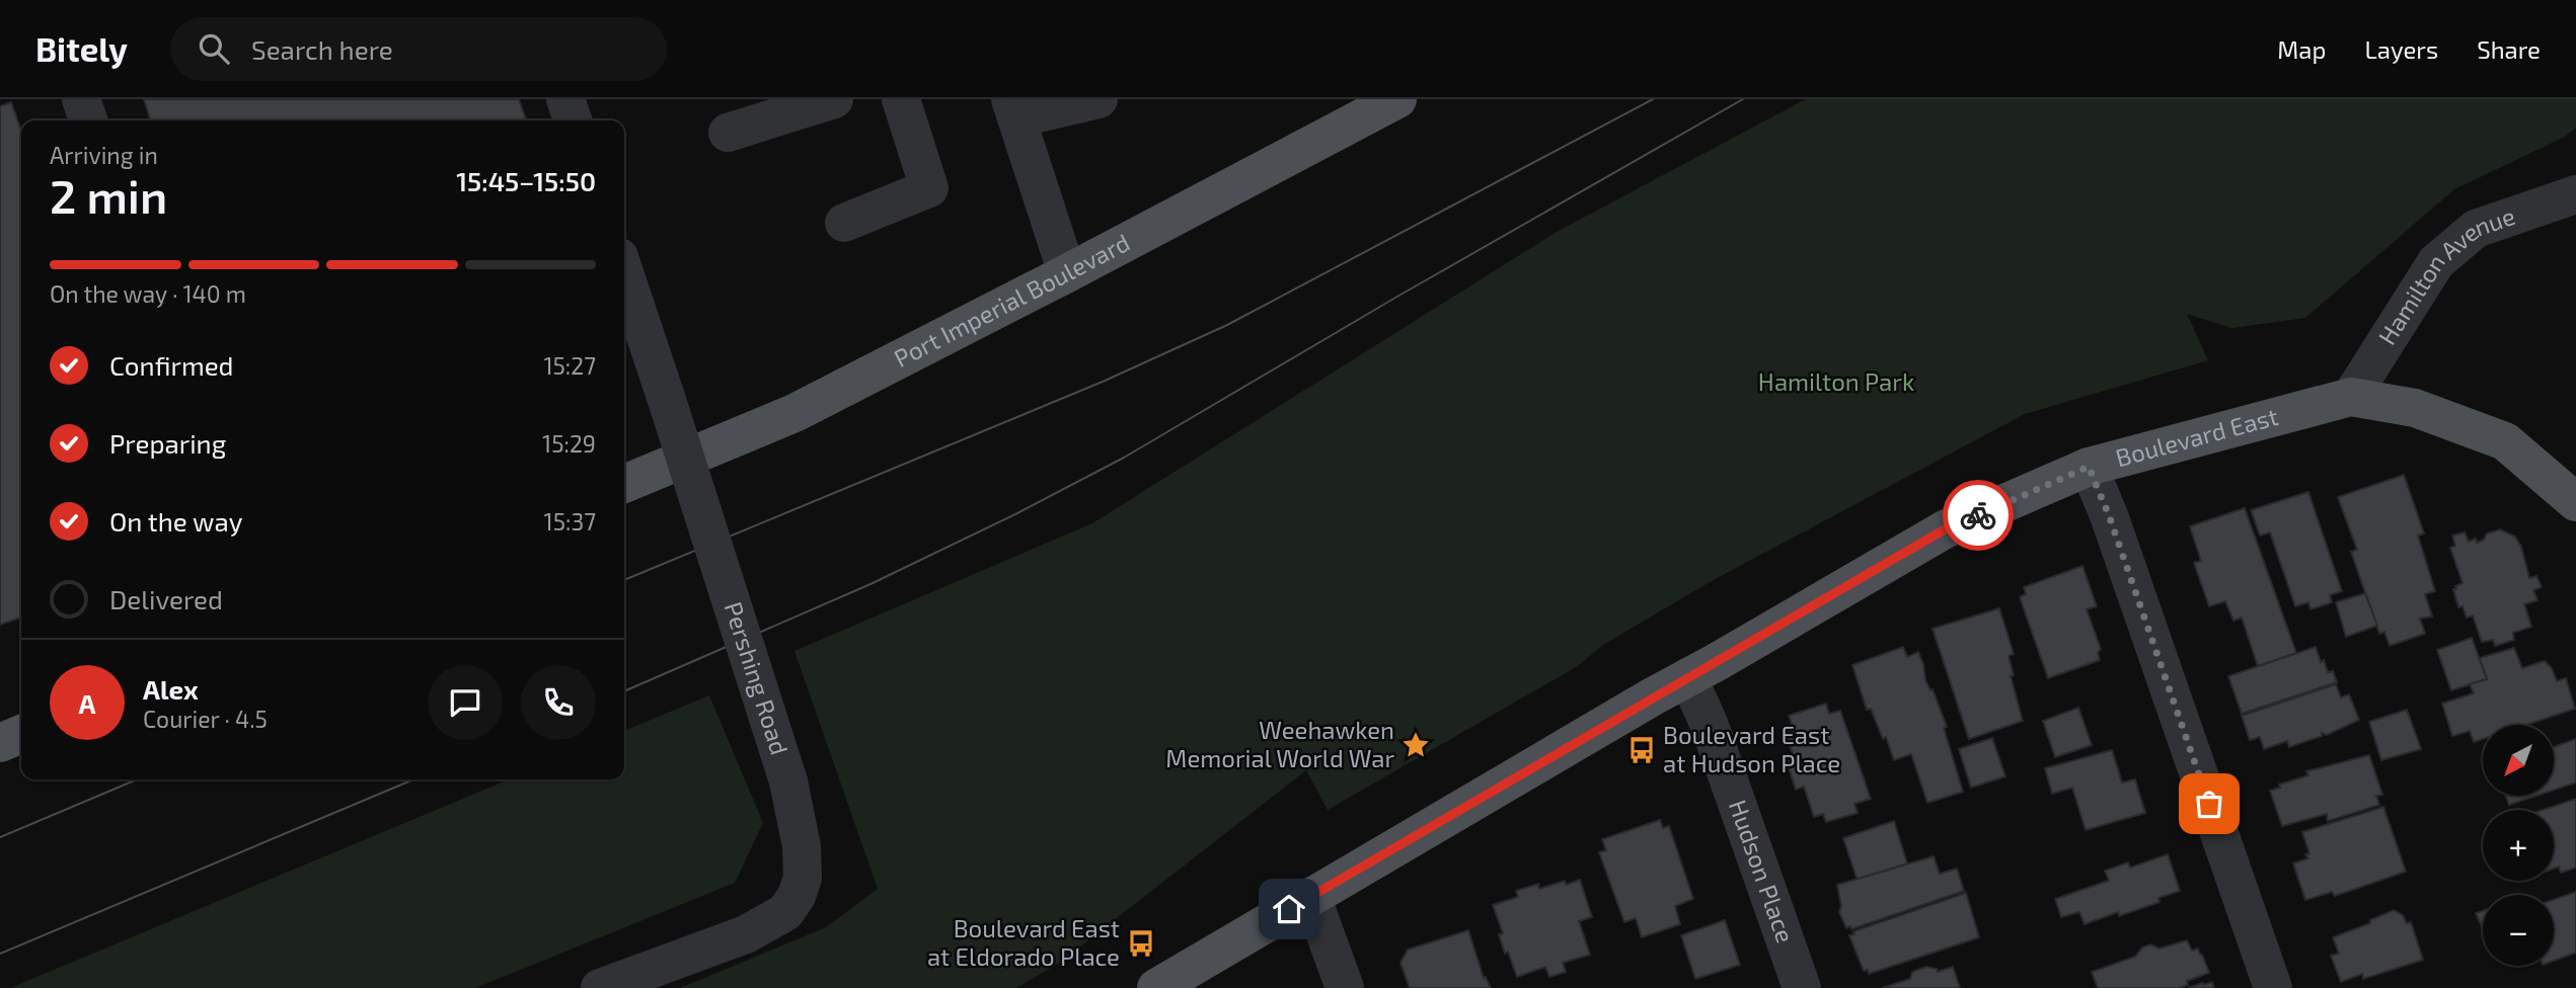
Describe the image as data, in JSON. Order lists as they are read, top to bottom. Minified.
{"streets":{"main road":["Port Imperial Boulevard","Boulevard East"],"street":["Hamilton Avenue","Pershing Road","Hudson Place"]},"crossings":[["Hamilton Avenue","Boulevard East"],["Boulevard East","Hudson Place"]],"parks":["Hamilton Park"],"places":{"place":["Weehawken Memorial World War"],"bus stop":["Boulevard East at Hudson Place","Boulevard East at Eldorado Place"]},"north":"bottom left","page":{"header":"Bitely","search":"Search here","nav":["Map","Layers","Share"],"heading":["2 min","Arriving in","15:45–15:50"],"panel":["Alex","Courier · 4.5"],"bar":"On the way · 140 m","list":[["Confirmed","15:27"],["Preparing","15:29"],["On the way","15:37"],"Delivered"],"round":"A","map_buttons":["+","−"]}}
